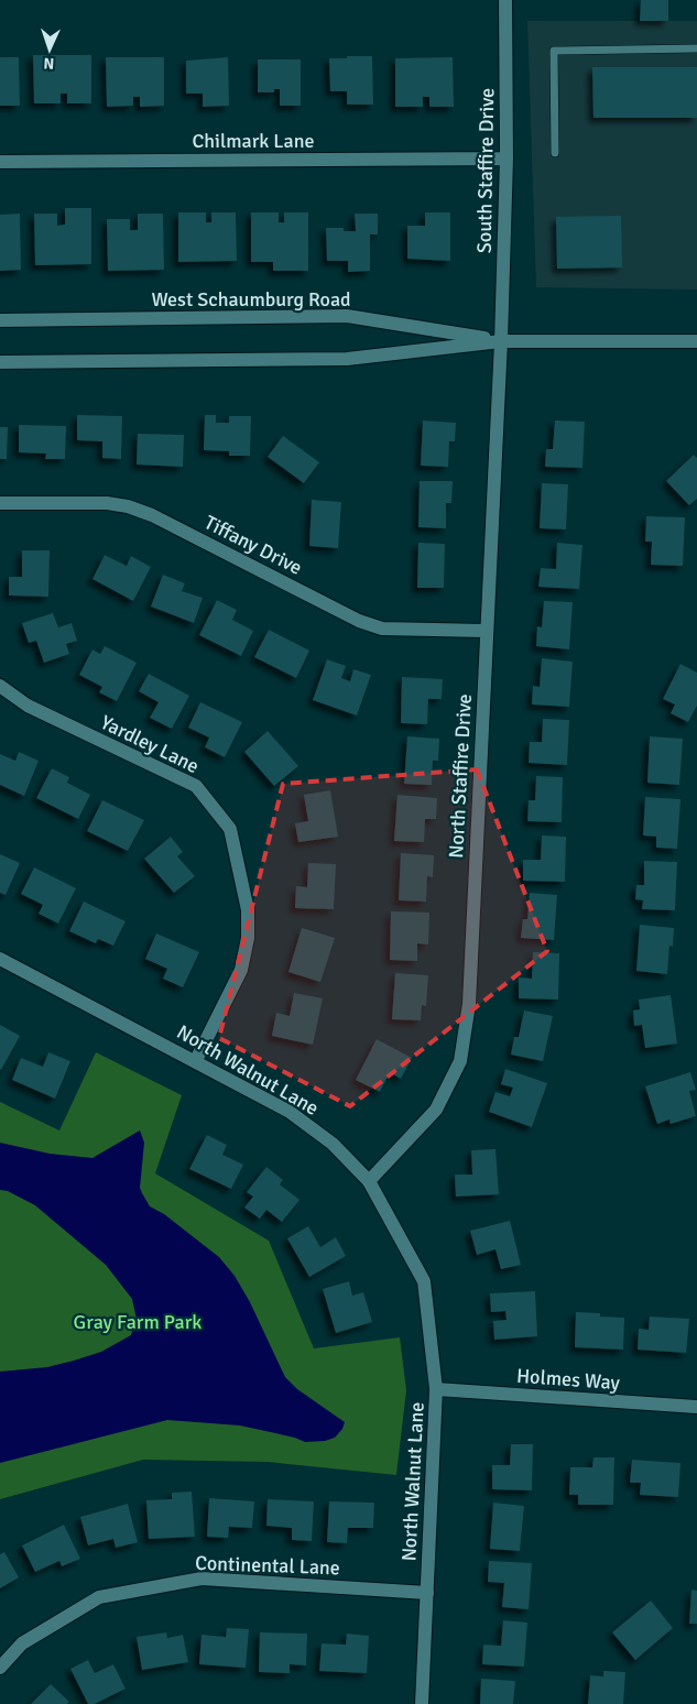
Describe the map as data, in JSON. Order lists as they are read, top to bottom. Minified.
{"streets":{"street":["Chilmark Lane","South Staffire Drive","West Schaumburg Road","Tiffany Drive","Yardley Lane","North Staffire Drive","North Walnut Lane","Holmes Way","Continental Lane"]},"crossings":[["Chilmark Lane","South Staffire Drive"],["South Staffire Drive","West Schaumburg Road"],["South Staffire Drive","North Staffire Drive"],["West Schaumburg Road","North Staffire Drive"],["Tiffany Drive","North Staffire Drive"],["Yardley Lane","North Walnut Lane"],["North Staffire Drive","North Walnut Lane"],["North Walnut Lane","Holmes Way"],["North Walnut Lane","Continental Lane"]],"parks":["Gray Farm Park"],"north":"bottom"}
